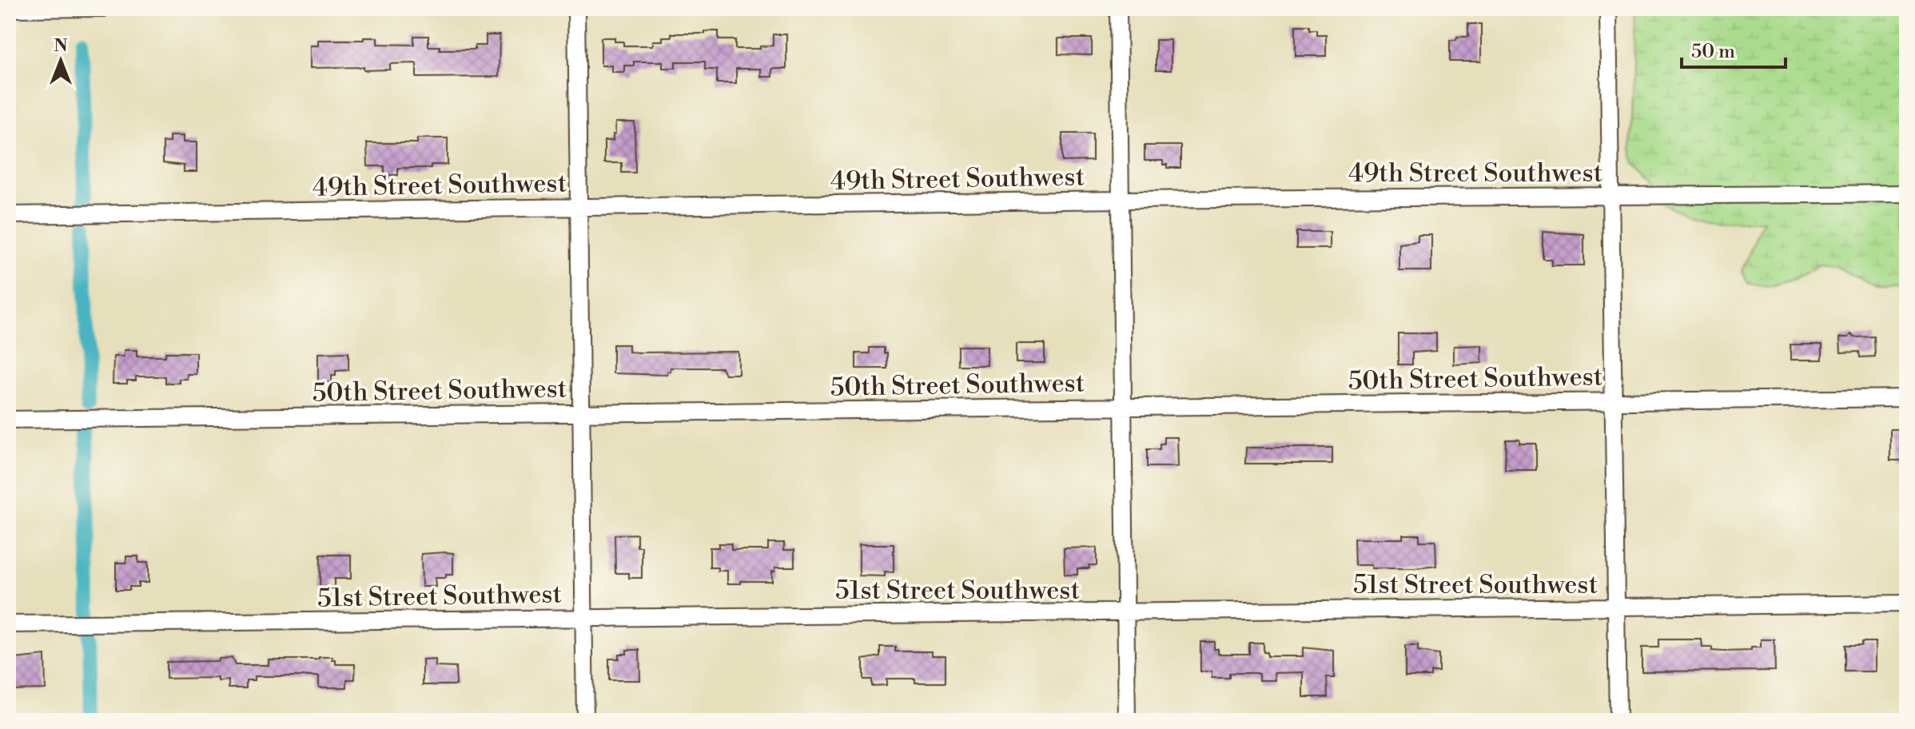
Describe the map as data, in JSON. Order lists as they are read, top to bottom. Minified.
{"streets":{"street":["49th Street Southwest","50th Street Southwest","51st Street Southwest"]},"scale_bar":"50 m","north":"top"}
